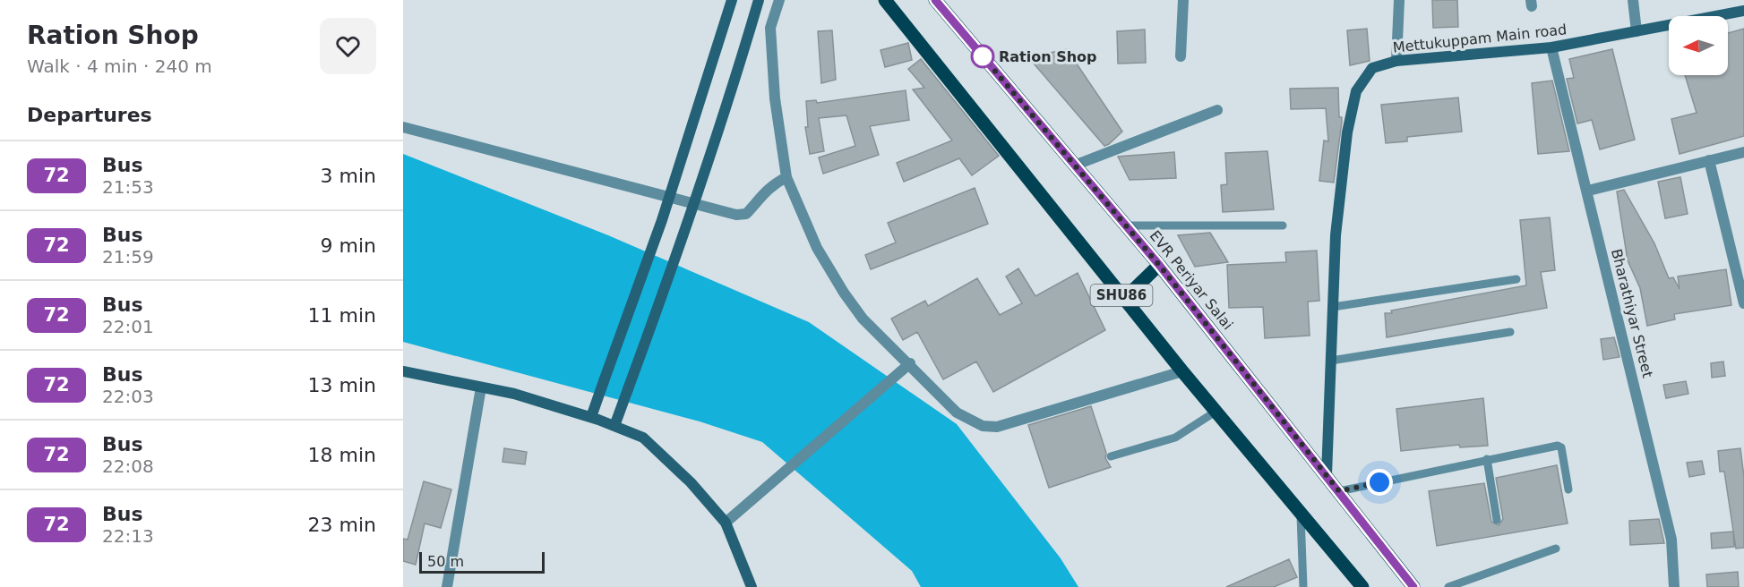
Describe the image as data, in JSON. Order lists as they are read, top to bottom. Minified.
{"streets":{"main road":["EVR Periyar Salai","SHU86"],"street":["Mettukuppam Main road","Bharathiyar Street"]},"crossings":[["Mettukuppam Main road","EVR Periyar Salai"],["Mettukuppam Main road","Bharathiyar Street"]],"places":["Ration Shop"],"lines":["bus line 72"],"scale_bar":"50 m","north":"left","page":{"heading":[["Ration Shop","Walk · 4 min · 240 m"],"Departures"],"list":[{"mark":"72","name":"Bus","note":"21:53","value":"3 min"},{"mark":"72","name":"Bus","note":"21:59","value":"9 min"},{"mark":"72","name":"Bus","note":"22:01","value":"11 min"},{"mark":"72","name":"Bus","note":"22:03","value":"13 min"},{"mark":"72","name":"Bus","note":"22:08","value":"18 min"},{"mark":"72","name":"Bus","note":"22:13","value":"23 min"}],"scale":"50 m"}}
